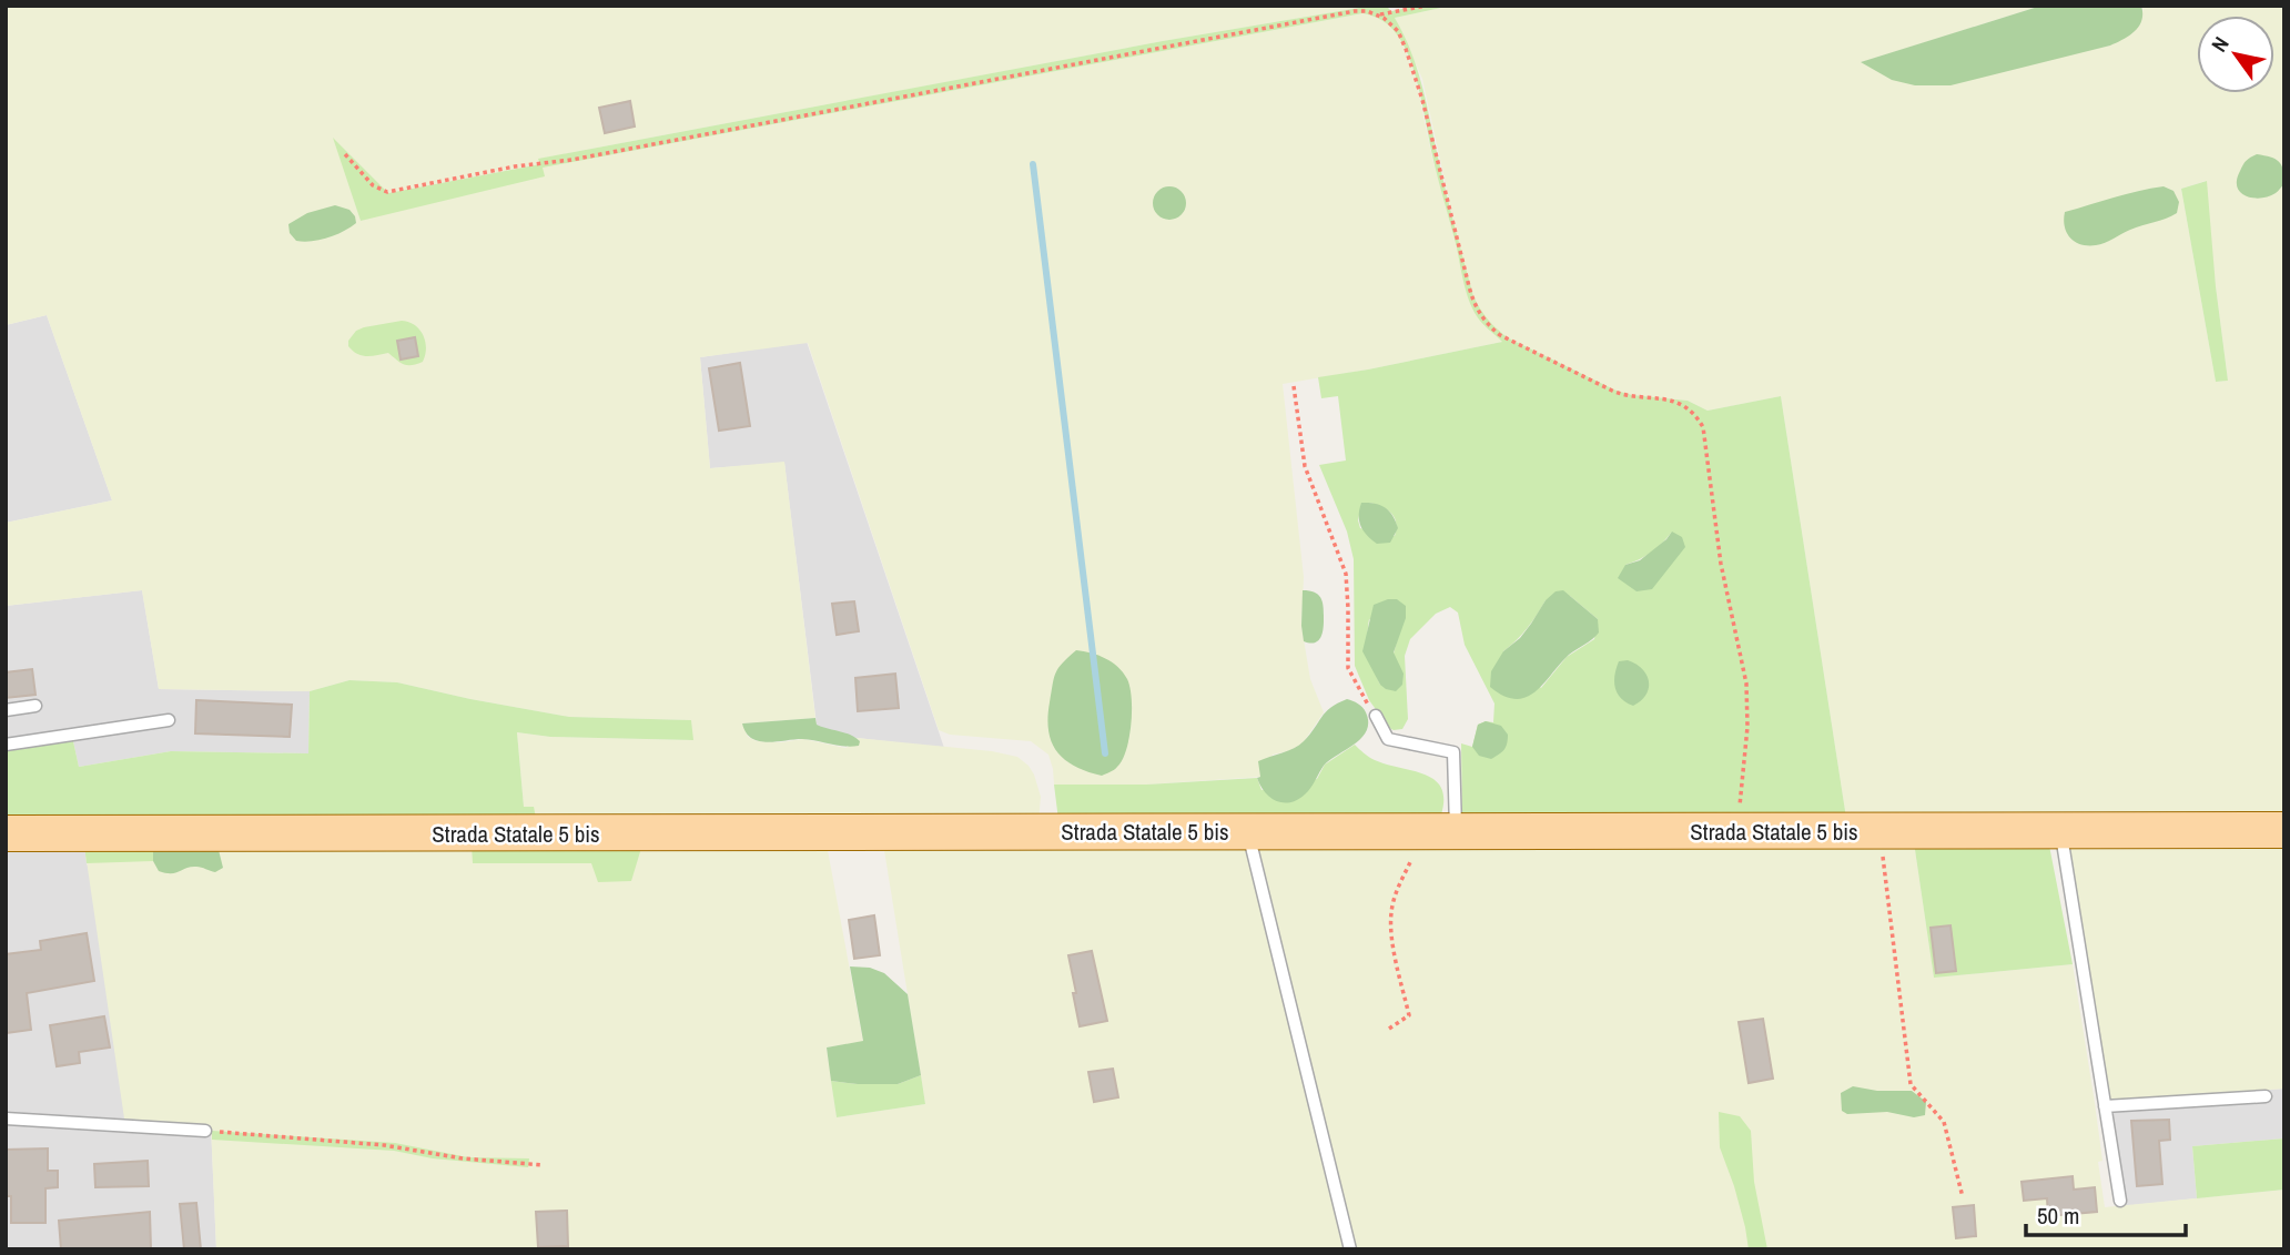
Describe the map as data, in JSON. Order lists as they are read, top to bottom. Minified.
{"streets":{"main road":["Strada Statale 5 bis"]},"scale_bar":"50 m","north":"top left"}
